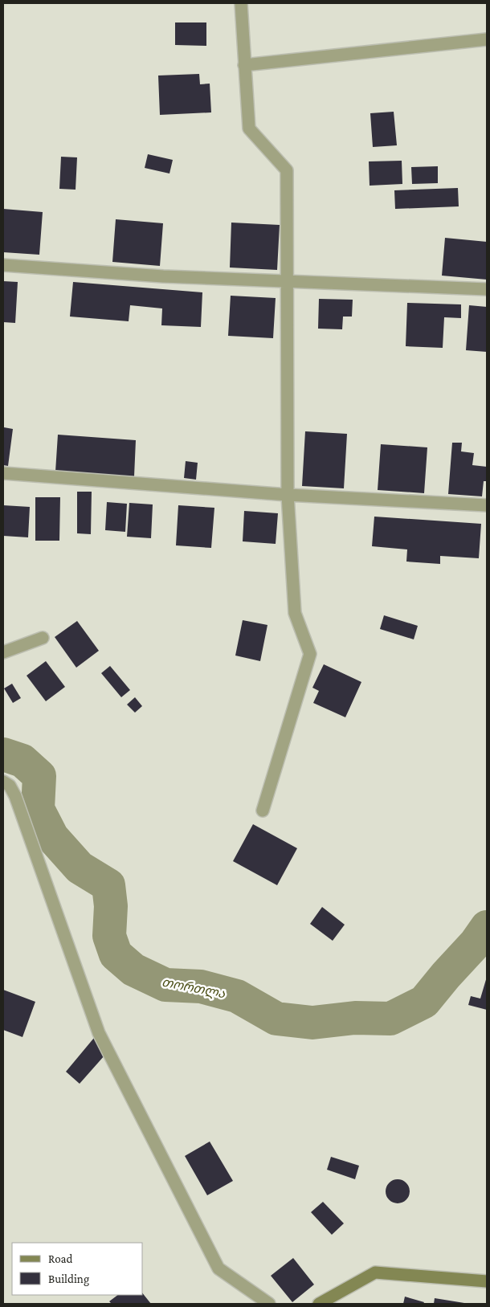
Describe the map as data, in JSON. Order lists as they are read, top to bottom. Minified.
{"water":["თორთლა"],"legend":["Road","Building"]}
